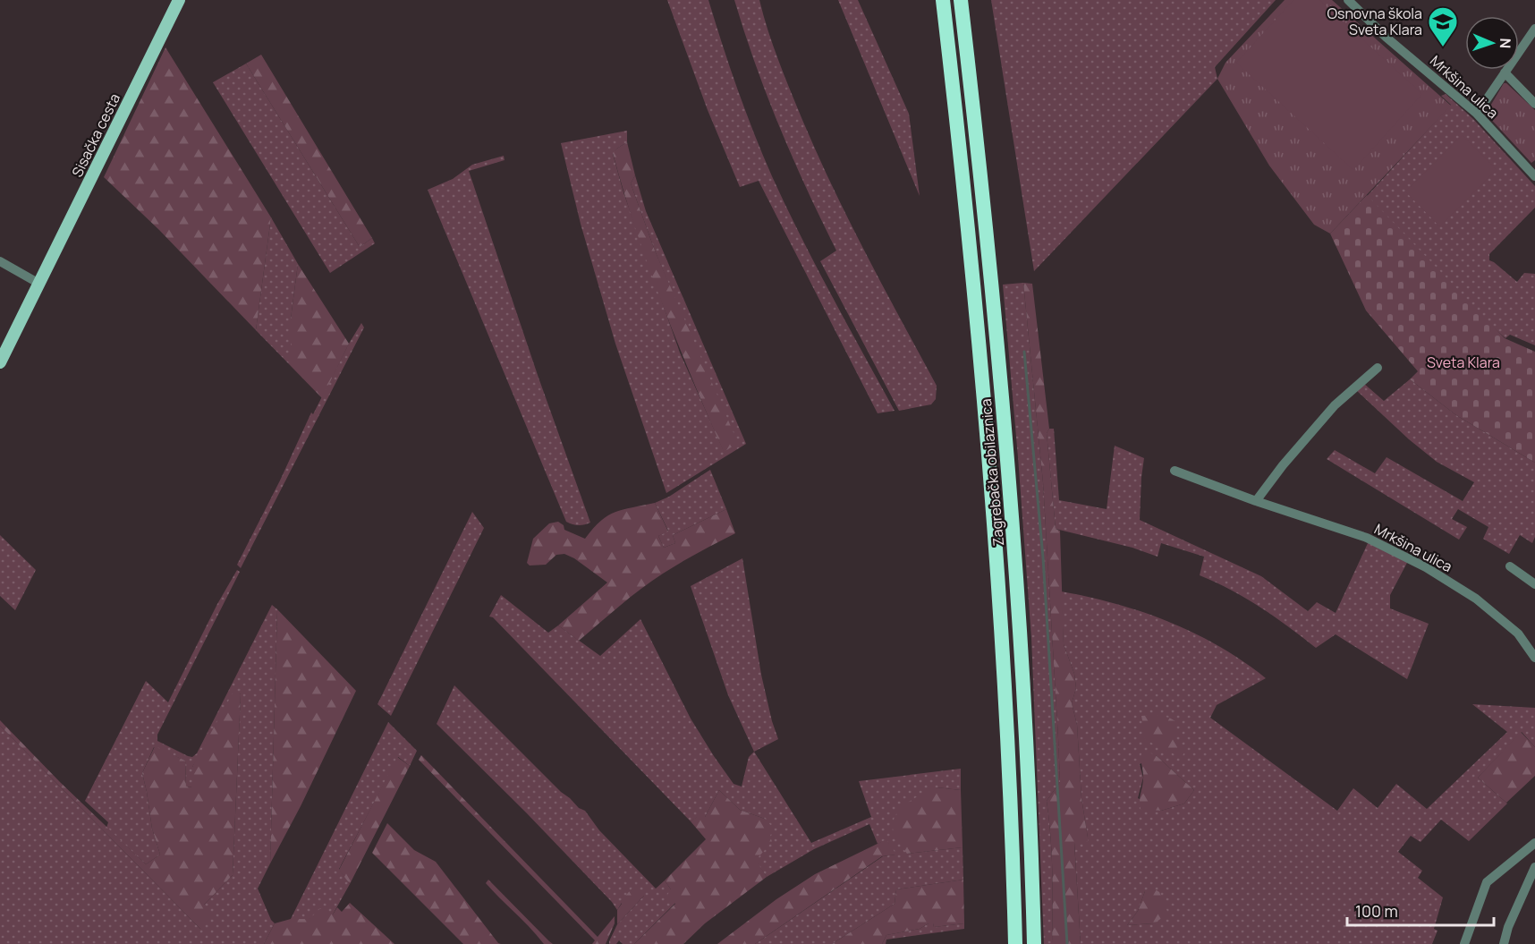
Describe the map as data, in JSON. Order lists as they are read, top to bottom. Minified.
{"streets":{"highway":["Zagrebačka obilaznica"],"main road":["Sisačka cesta"],"street":["Mrkšina ulica"]},"parks":["Sveta Klara"],"places":{"school or university":["Osnovna škola Sveta Klara"]},"scale_bar":"100 m","north":"right"}
